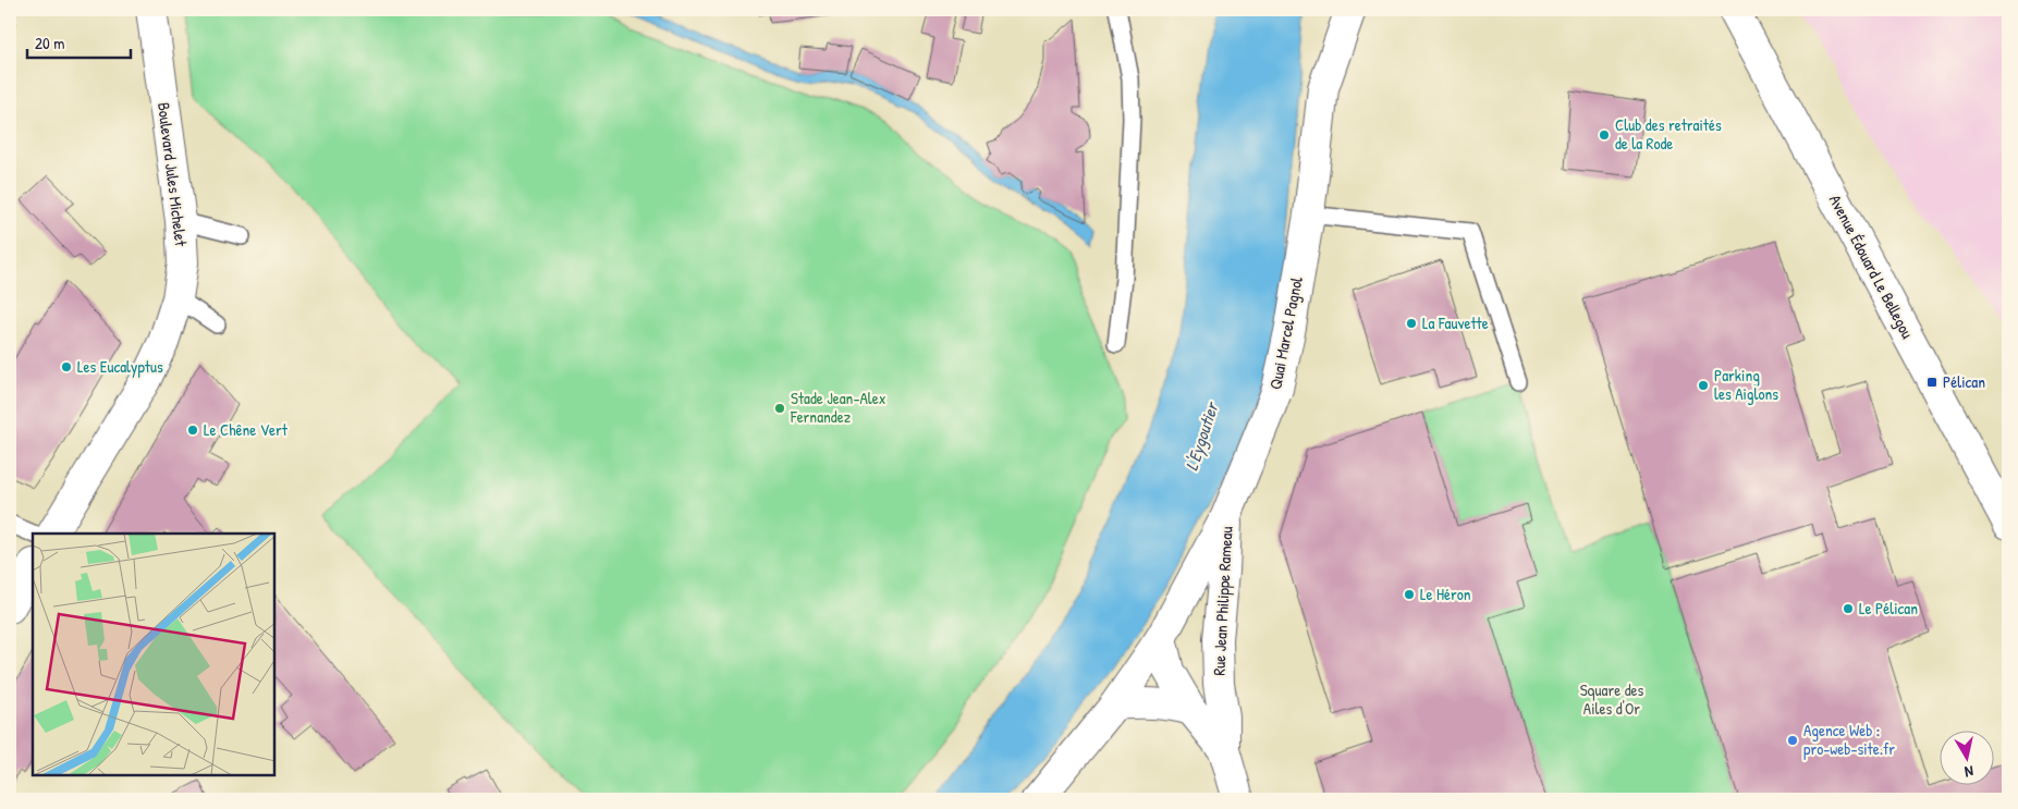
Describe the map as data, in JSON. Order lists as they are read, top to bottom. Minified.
{"streets":{"street":["Boulevard Jules Michelet","Avenue Édouard Le Bellegou","Quai Marcel Pagnol","Rue Jean Philippe Rameau"]},"crossings":[["Quai Marcel Pagnol","Rue Jean Philippe Rameau"]],"water":["L'Eygoutier"],"parks":["Square des Ailes d'Or"],"places":{"other":["Club des retraités de la Rode","La Fauvette","Les Eucalyptus","Parking les Aiglons","Stade Jean-Alex Fernandez","Le Chêne Vert","Le Héron","Le Pélican","Agence Web : pro-web-site.fr"],"transit":["Pélican"]},"scale_bar":"20 m","north":"bottom"}
